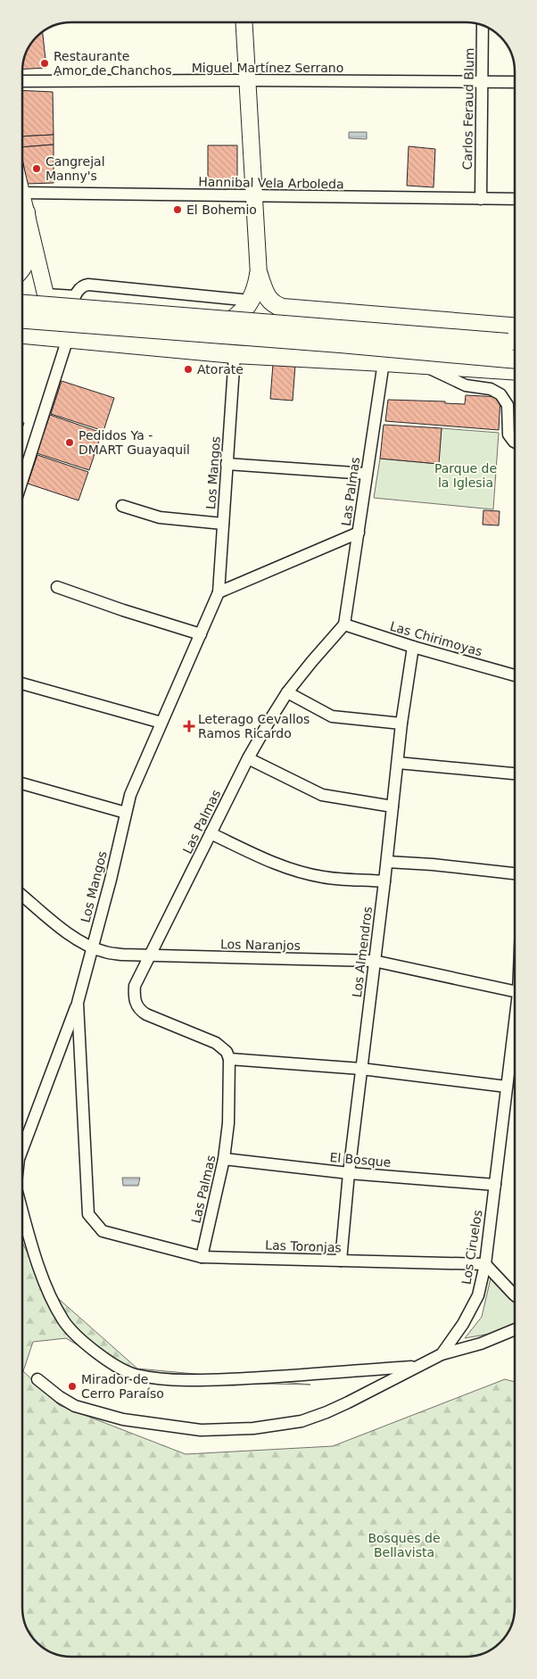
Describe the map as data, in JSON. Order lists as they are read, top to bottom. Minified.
{"streets":{"street":["Miguel Martínez Serrano","Carlos Feraud Blum","Hannibal Vela Arboleda","Los Mangos","Las Palmas","Las Chirimoyas","Los Naranjos","Los Almendros","El Bosque","Las Toronjas","Los Ciruelos"]},"crossings":[["Miguel Martínez Serrano","Carlos Feraud Blum"],["Carlos Feraud Blum","Hannibal Vela Arboleda"],["Los Mangos","Los Naranjos"],["Los Mangos","Las Toronjas"],["Las Palmas","Las Chirimoyas"],["Las Palmas","Los Naranjos"],["Las Palmas","El Bosque"],["Las Palmas","Las Toronjas"],["Las Chirimoyas","Los Almendros"],["Los Naranjos","Los Almendros"],["Los Almendros","El Bosque"],["Los Almendros","Las Toronjas"],["El Bosque","Los Ciruelos"],["Las Toronjas","Los Ciruelos"]],"parks":["Parque de la Iglesia","Bosques de Bellavista"],"places":{"other":["Restaurante Amor de Chanchos","Cangrejal Manny's","El Bohemio","Atorate","Pedidos Ya - DMART Guayaquil","Mirador de Cerro Paraíso"],"health":["Leterago Cevallos Ramos Ricardo"]}}
